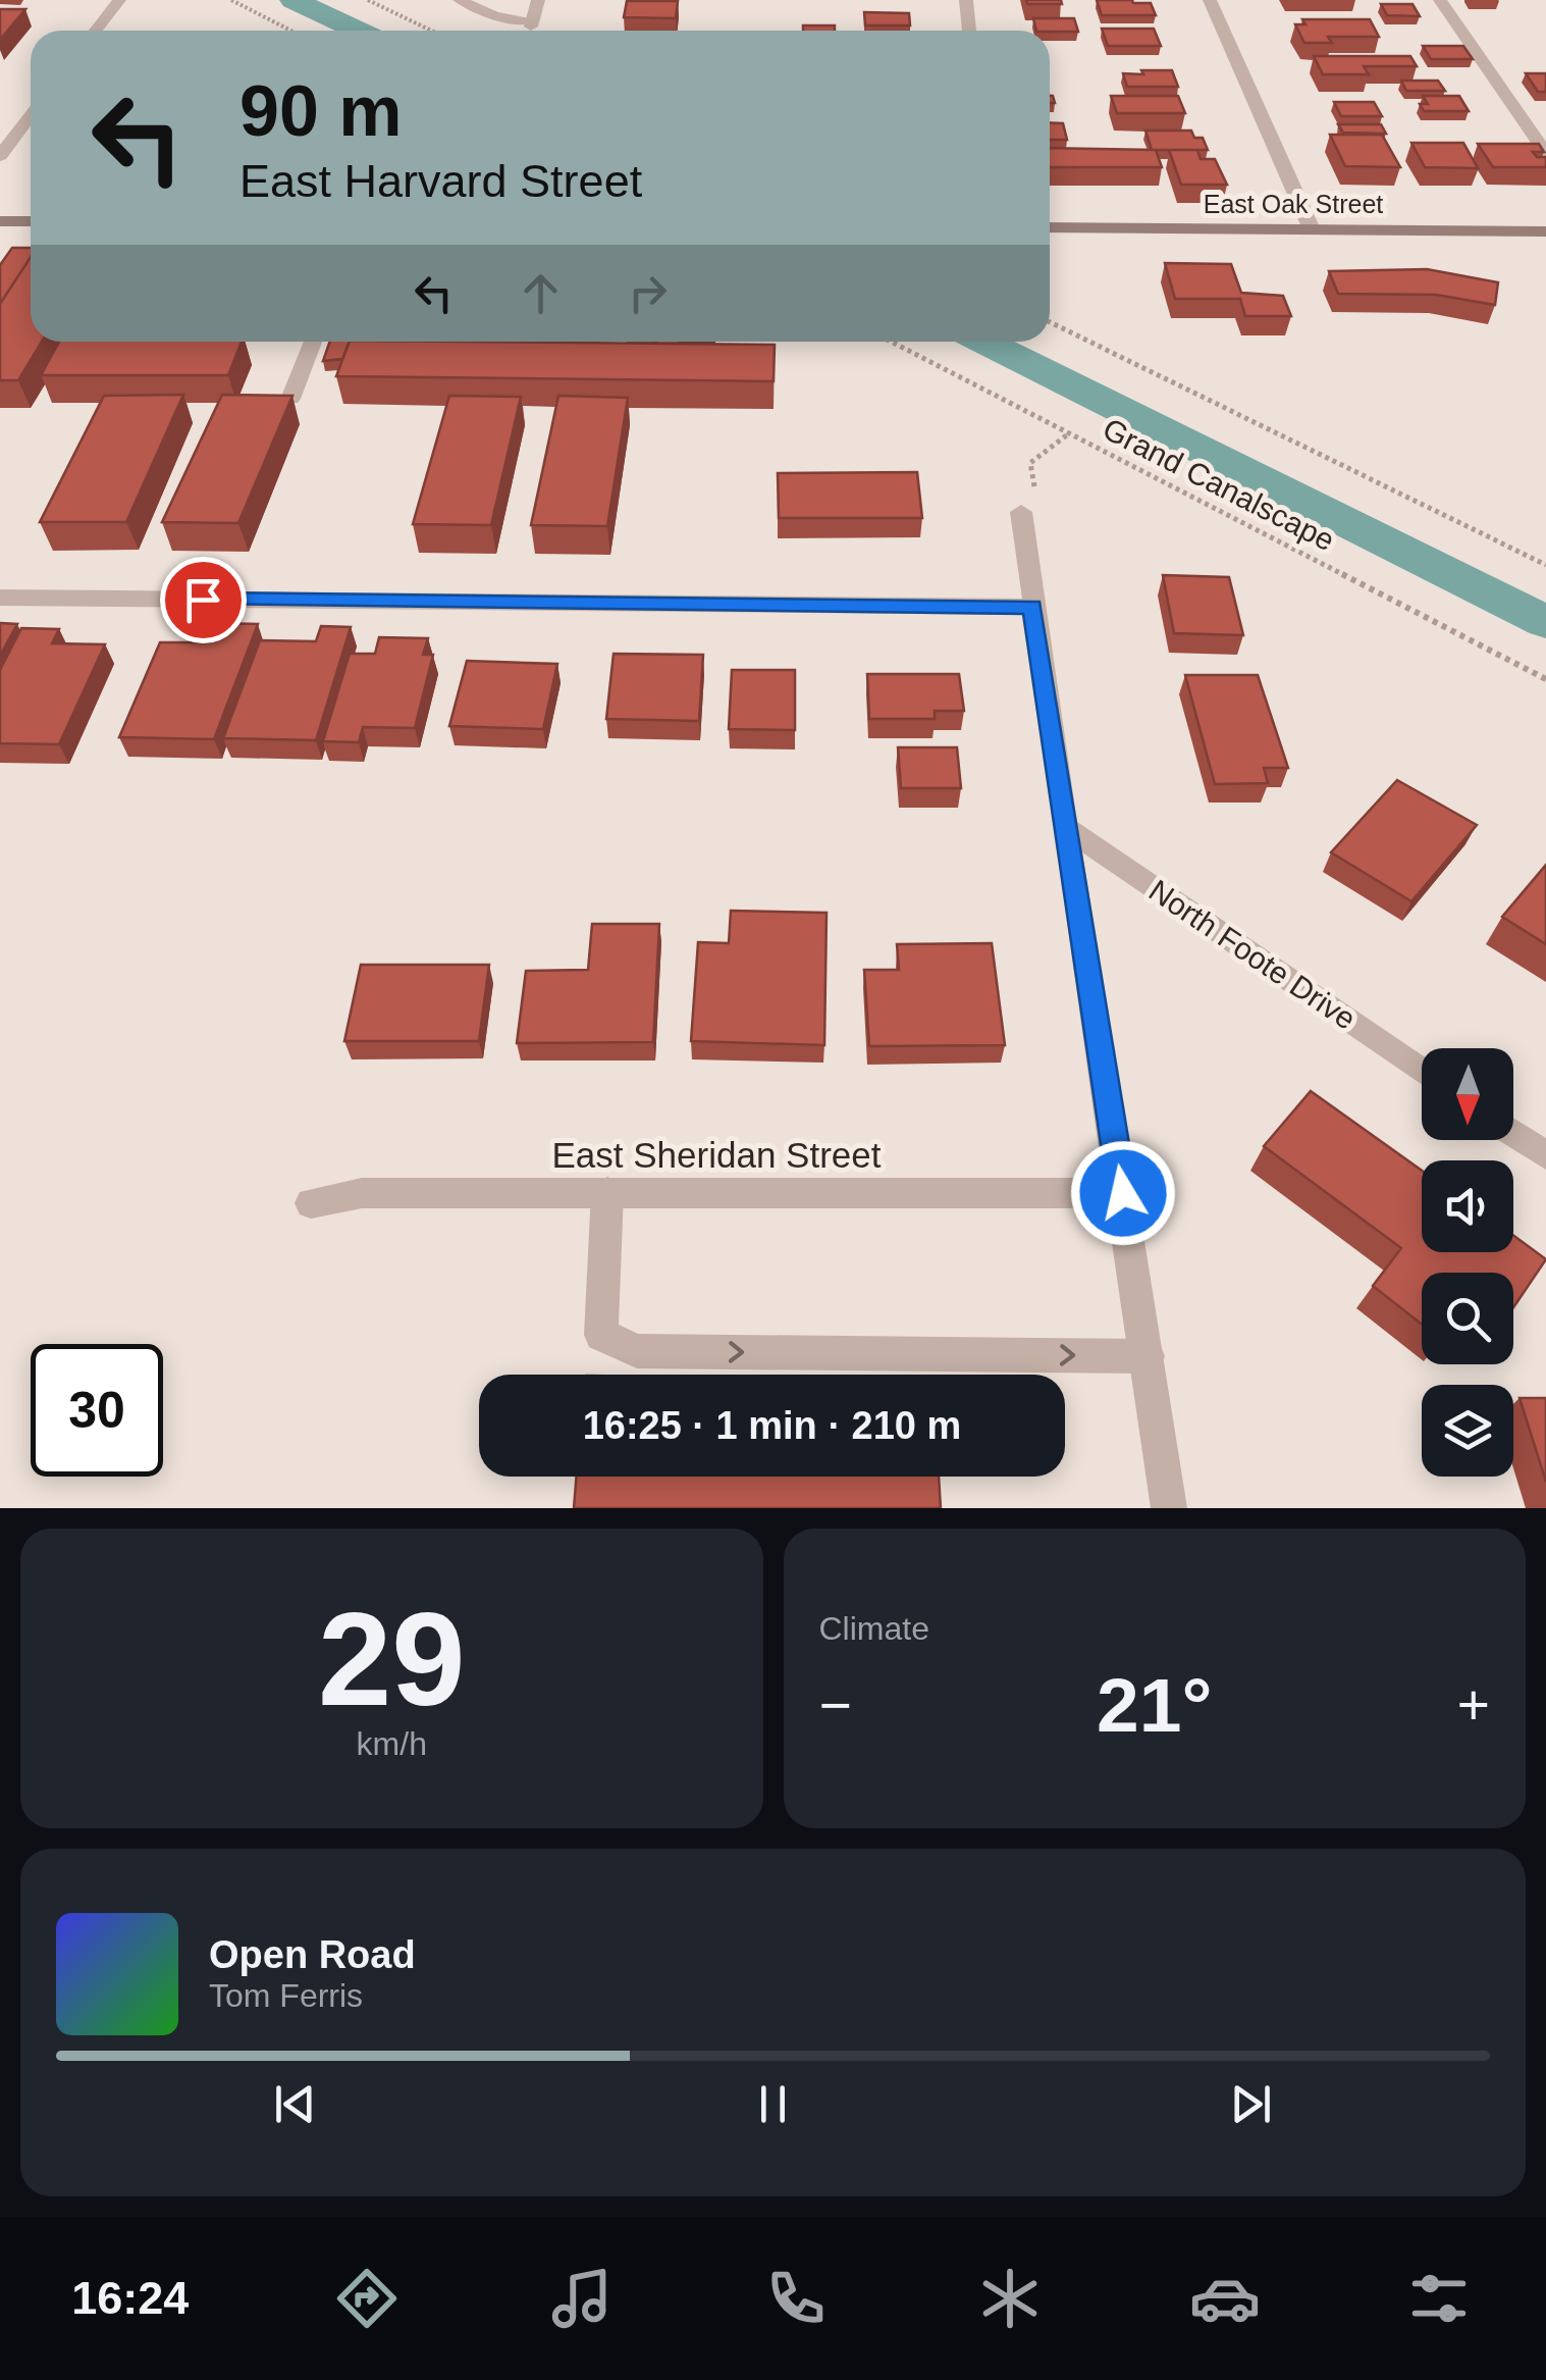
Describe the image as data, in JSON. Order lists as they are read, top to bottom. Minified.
{"streets":{"street":["East Oak Street","North Foote Drive","East Sheridan Street"],"path":["Grand Canalscape"]},"north":"bottom","page":{"turn":["90 m","East Harvard Street"],"limit":"30","trip":"16:25 · 1 min · 210 m","tile":[["29","km/h"],"Climate"],"heat":["−","21°","+"],"song":["Open Road","Tom Ferris"],"tabs":"16:24"}}
